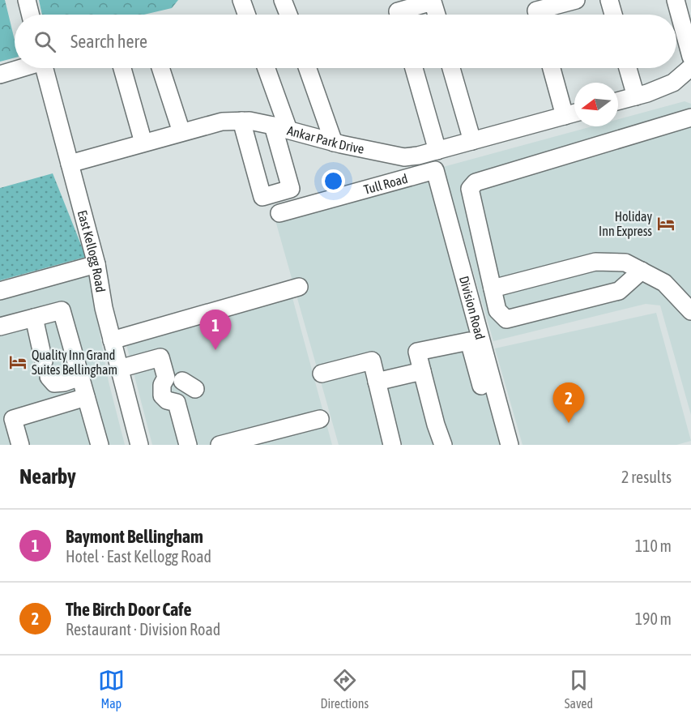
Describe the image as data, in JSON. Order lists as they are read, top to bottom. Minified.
{"streets":{"street":["Ankar Park Drive","Tull Road","East Kellogg Road","Division Road"]},"crossings":[["Ankar Park Drive","East Kellogg Road"],["Tull Road","Division Road"]],"places":{"hotel":["Holiday Inn Express","Quality Inn Grand Suites Bellingham"]},"north":"left","page":{"search":"Search here","pins":["1","2"],"heading":["Nearby","2 results"],"list":[{"mark":"1","name":"Baymont Bellingham","note":"Hotel · East Kellogg Road","value":"110 m"},{"mark":"2","name":"The Birch Door Cafe","note":"Restaurant · Division Road","value":"190 m"}],"nav":["Map","Directions","Saved"]}}
